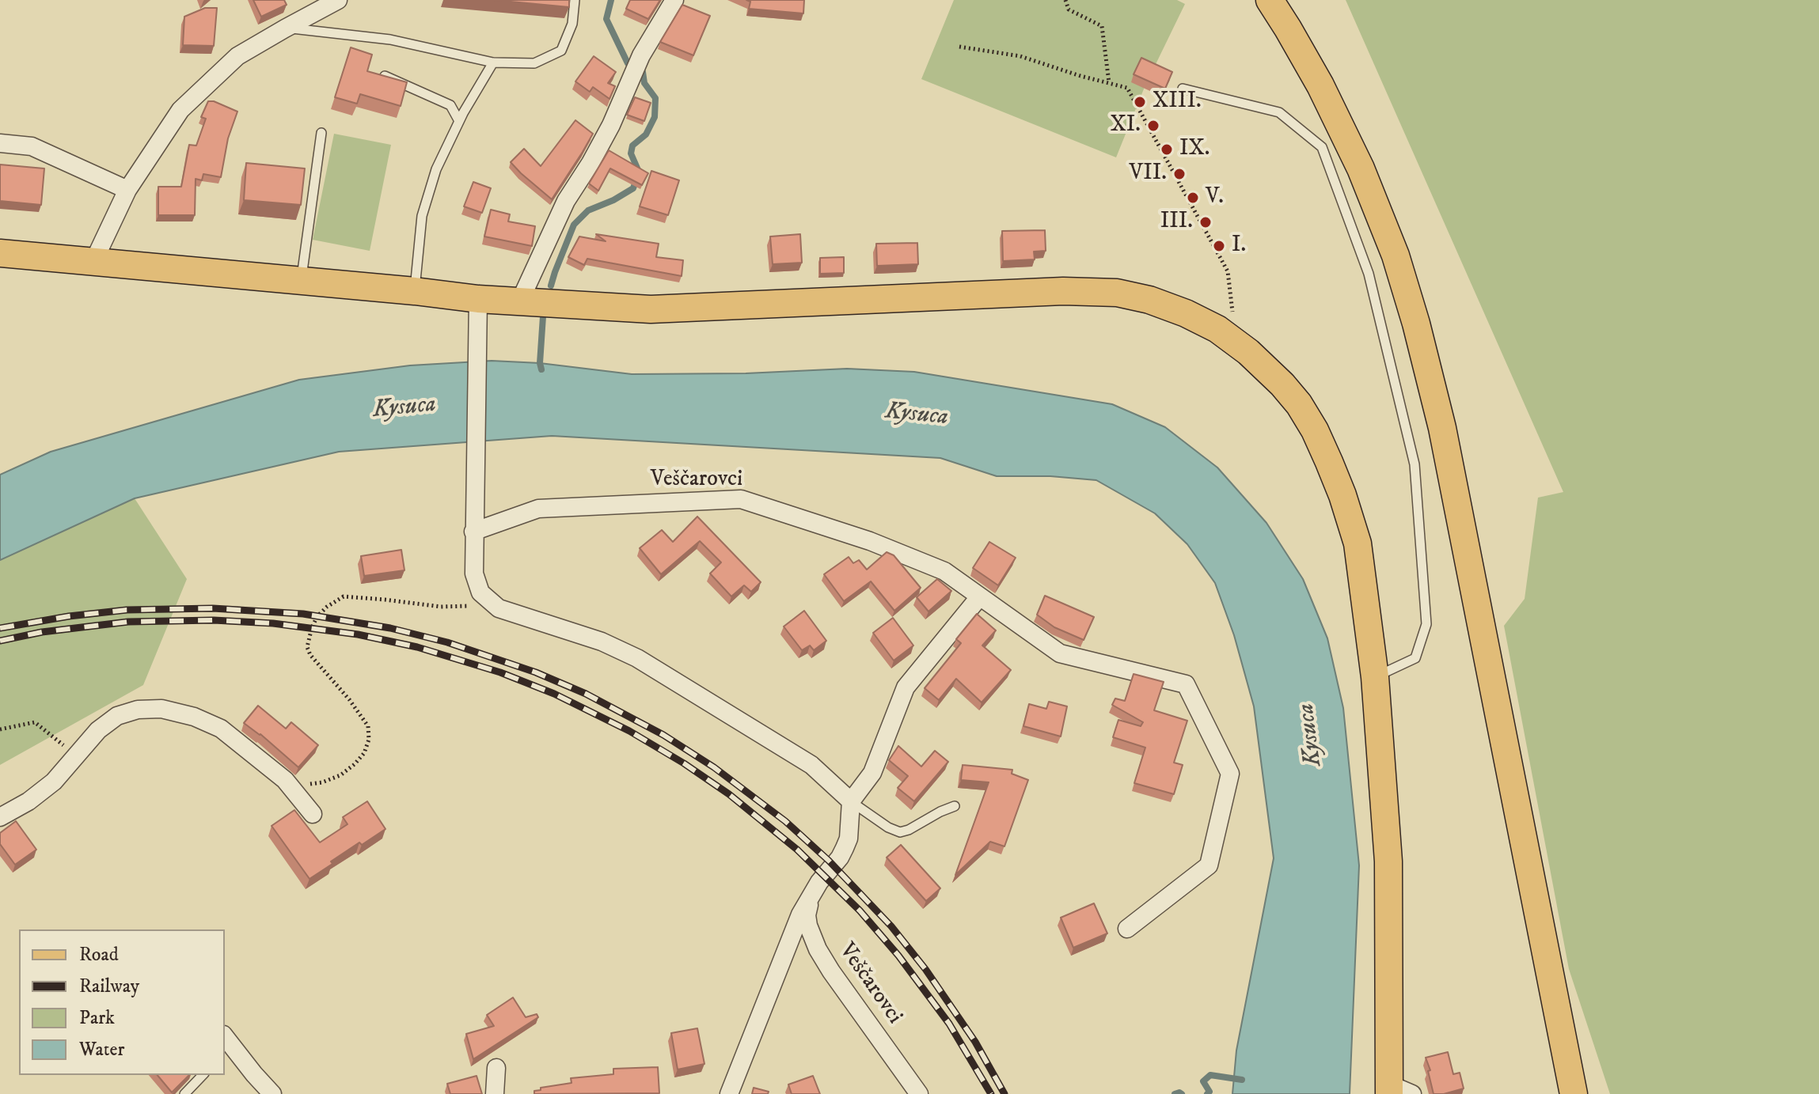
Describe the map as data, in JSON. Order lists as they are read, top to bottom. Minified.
{"streets":{"street":["Veščarovci"]},"water":["Kysuca"],"places":["XIII.","XI.","IX.","VII.","V.","III.","I."],"legend":["Road","Railway","Park","Water"]}
